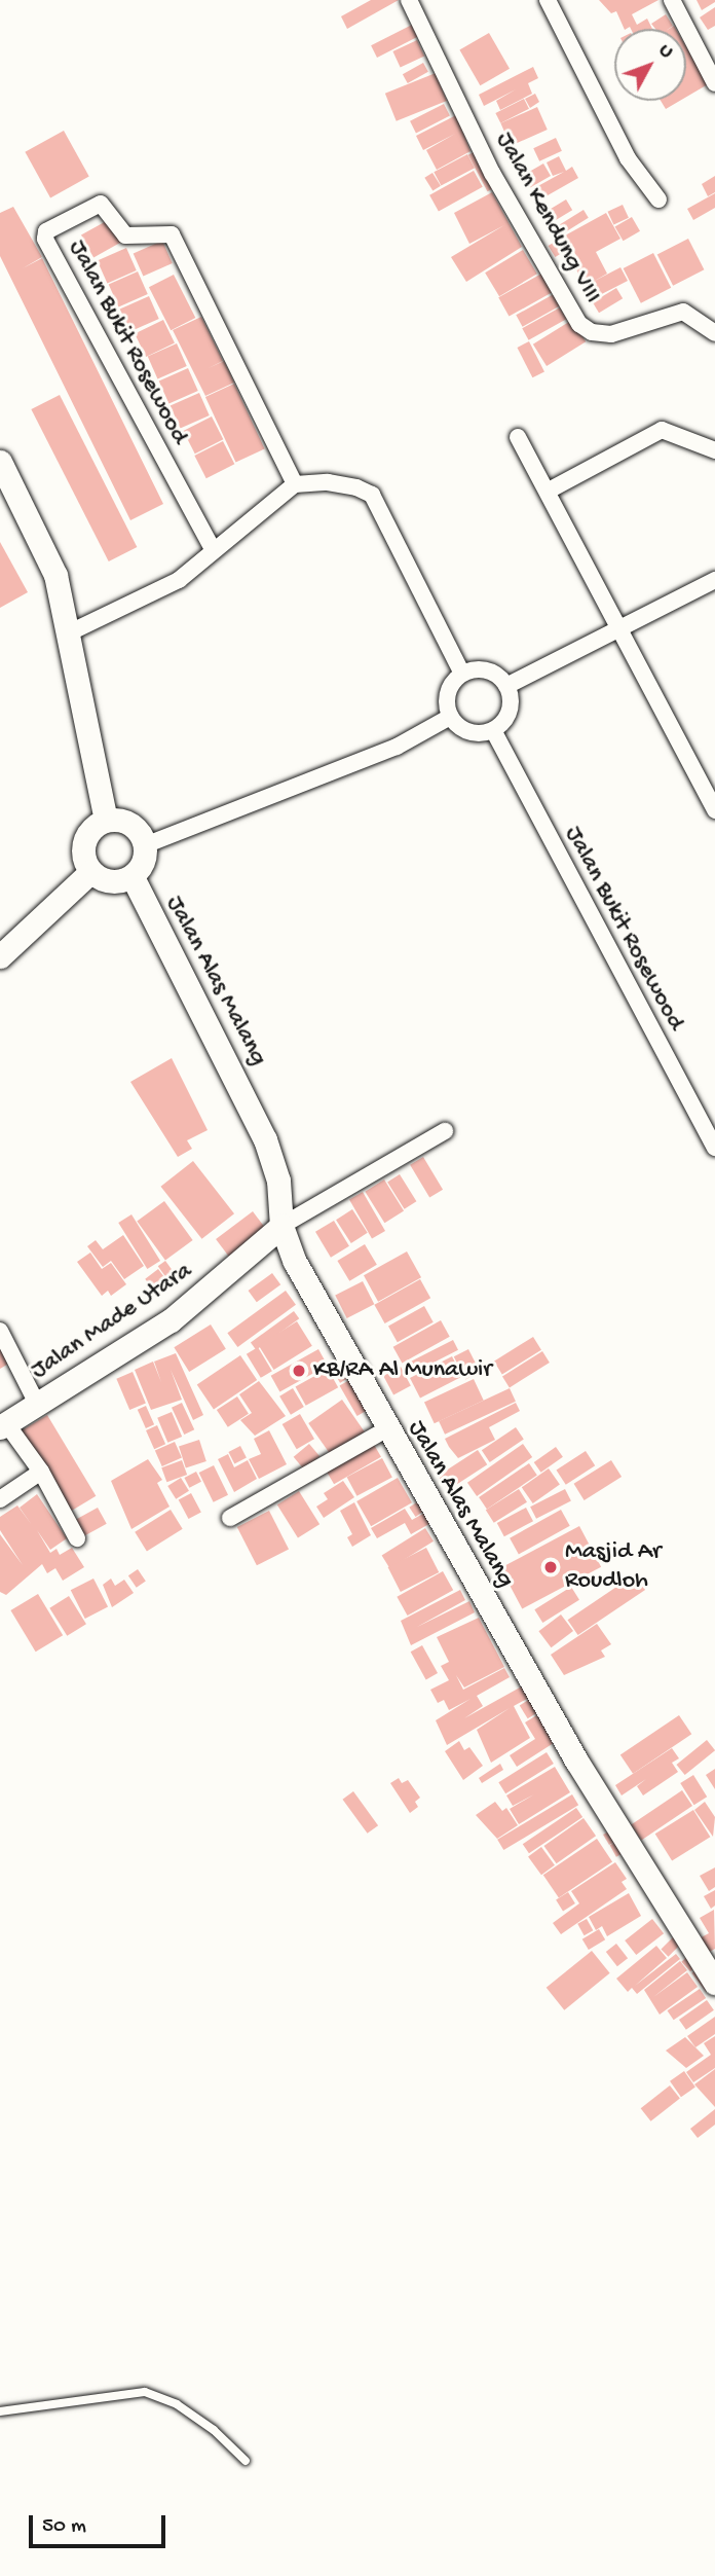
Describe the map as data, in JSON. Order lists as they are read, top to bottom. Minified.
{"streets":{"main road":["Jalan Alas Malang","Jalan Made Utara"],"street":["Jalan Kendung VIII","Jalan Bukit Rosewood"]},"crossings":[["Jalan Alas Malang","Jalan Made Utara"]],"places":["KB/RA Al Munawir","Masjid Ar Roudloh"],"scale_bar":"50 m","north":"top right"}
